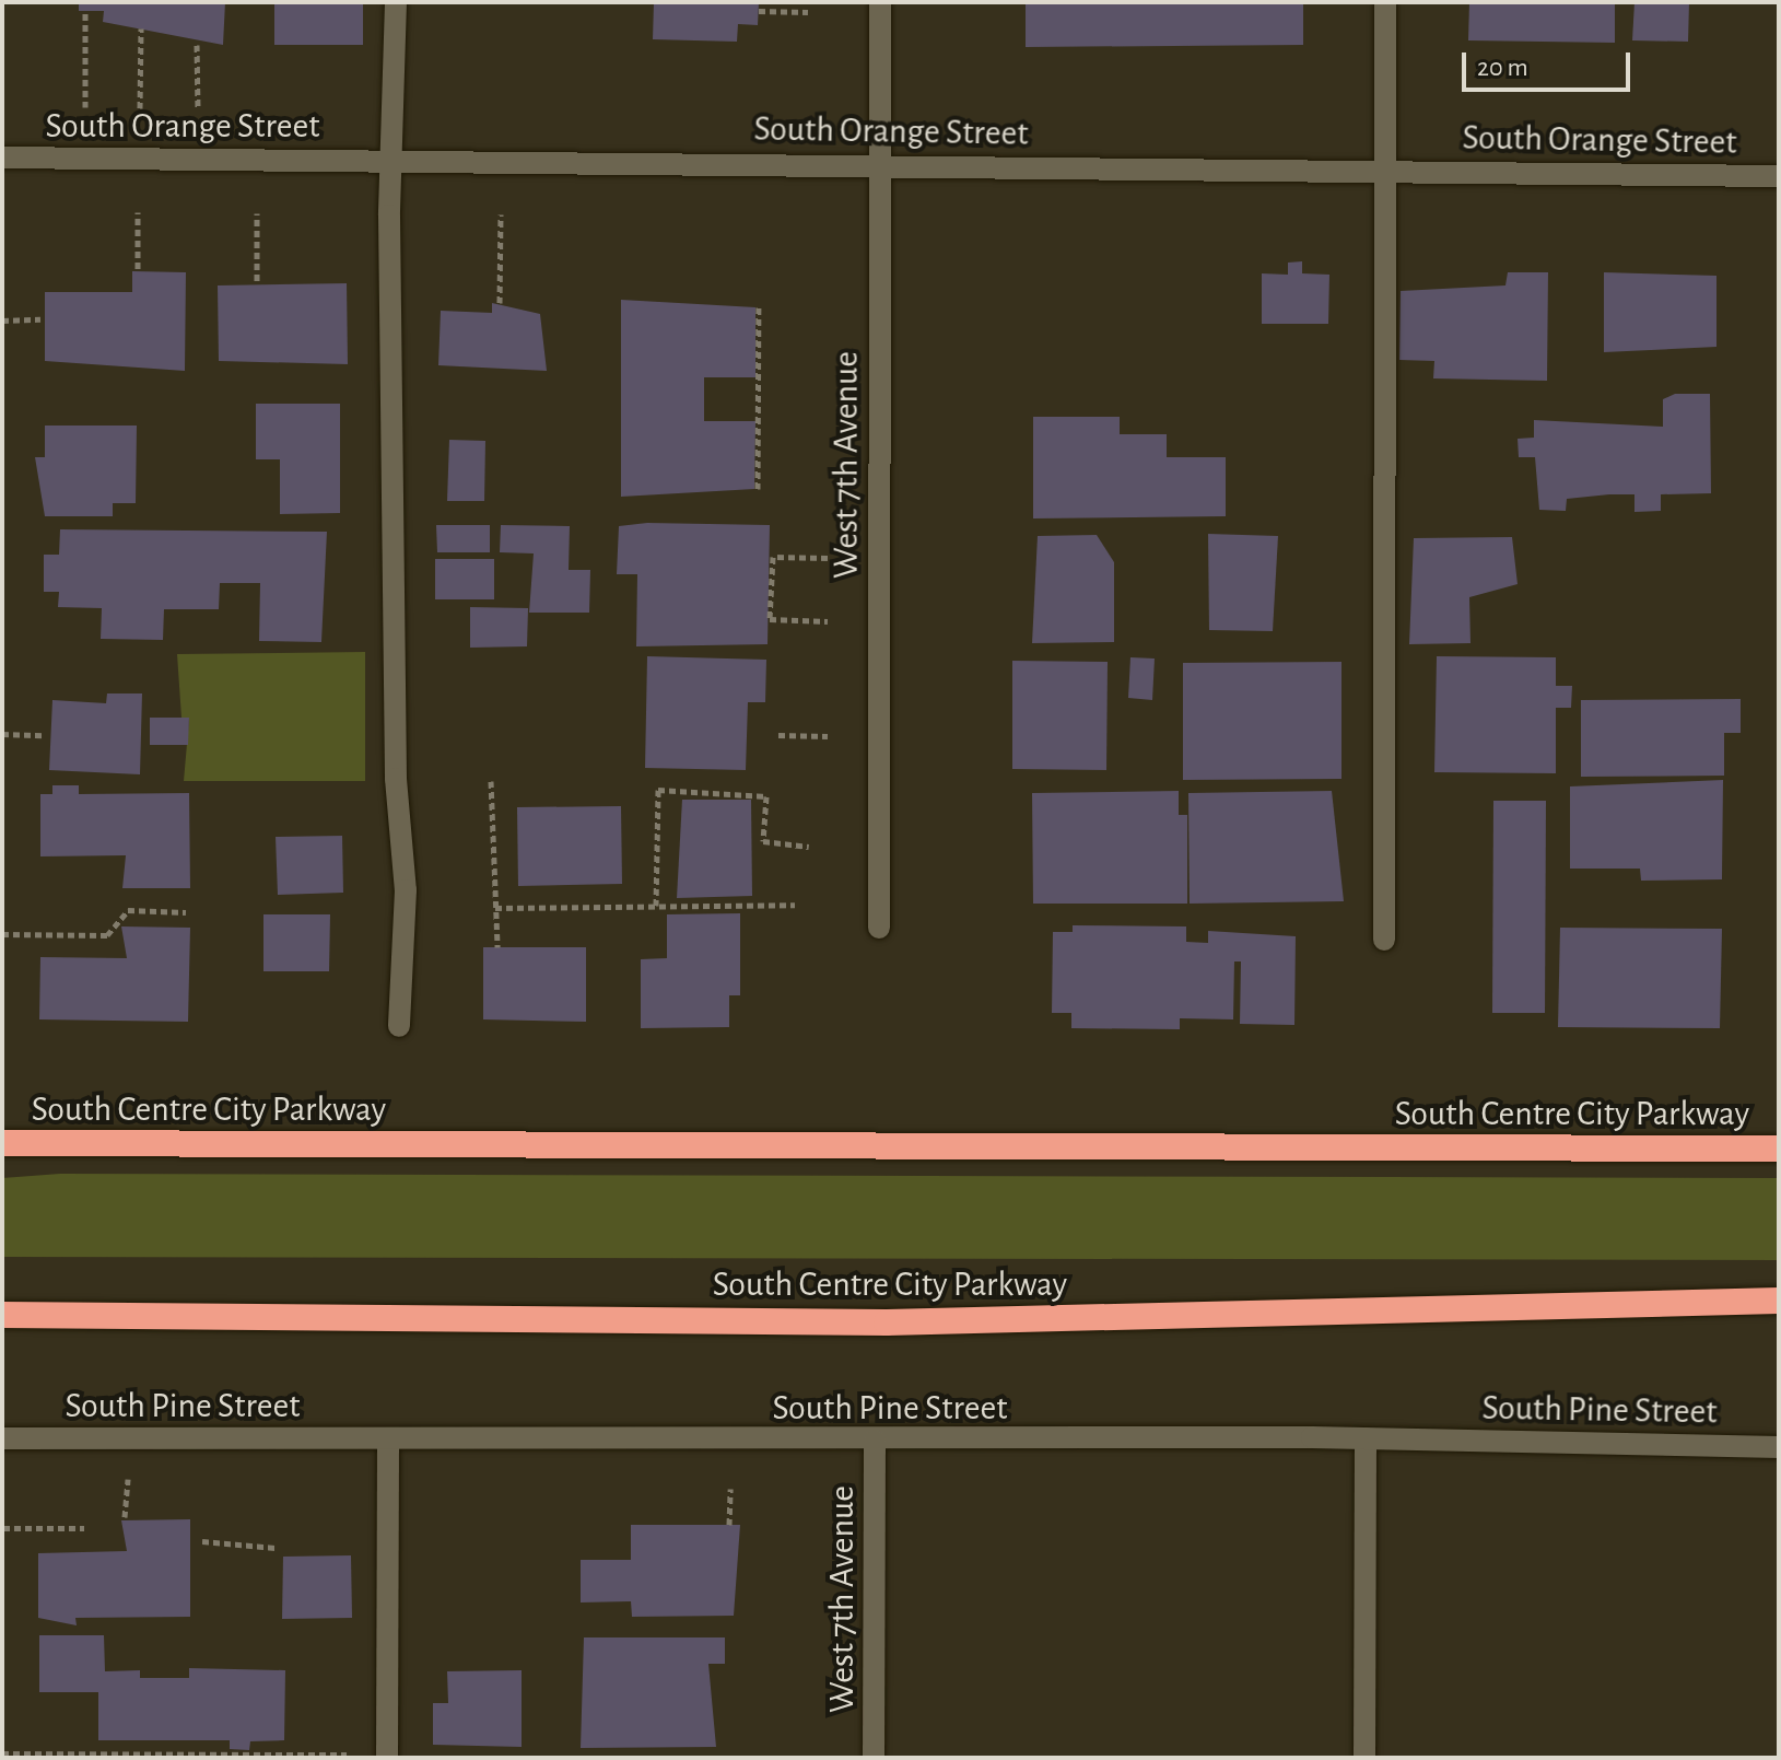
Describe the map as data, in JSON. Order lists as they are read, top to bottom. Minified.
{"streets":{"highway":["South Centre City Parkway"],"street":["South Orange Street","West 7th Avenue","South Pine Street"]},"crossings":[["South Orange Street","West 7th Avenue"],["West 7th Avenue","South Pine Street"]],"scale_bar":"20 m"}
